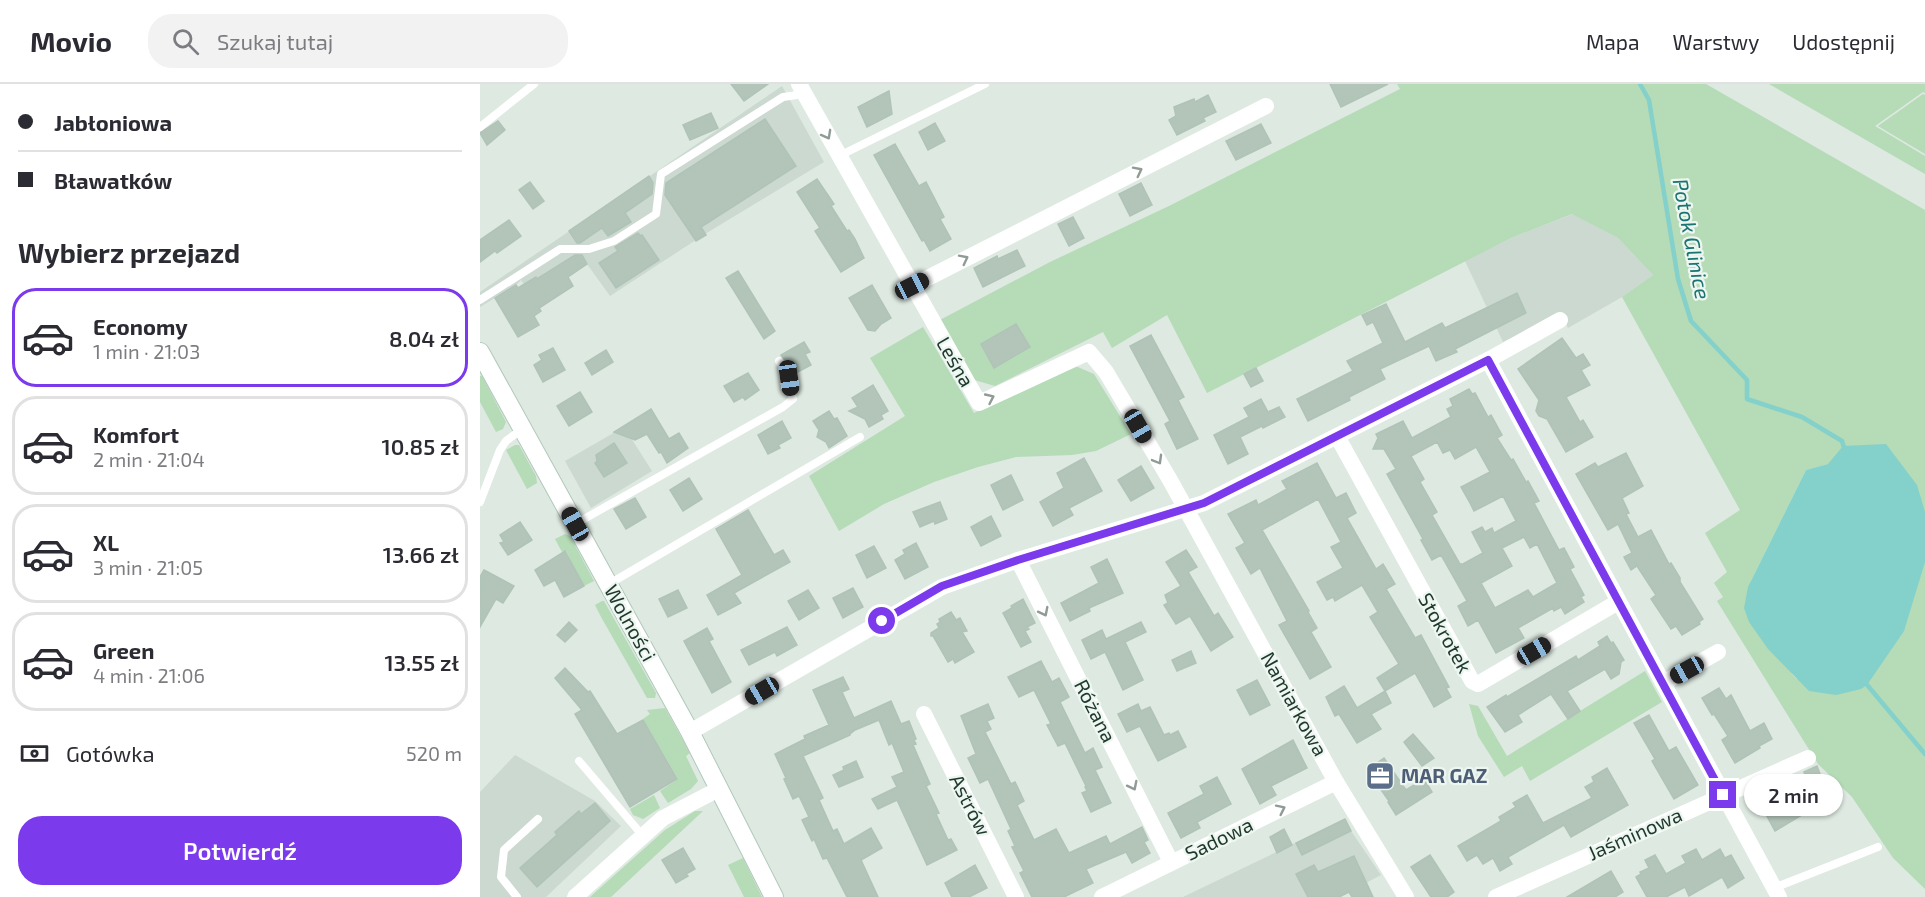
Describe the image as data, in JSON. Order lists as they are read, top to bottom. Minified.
{"streets":{"street":["Leśna","Wolności","Stokrotek","Namiarkowa","Różana","Astrów","Jaśminowa","Sadowa"]},"crossings":[["Leśna","Namiarkowa"],["Namiarkowa","Sadowa"],["Różana","Sadowa"]],"one_way":["Leśna","Różana","Sadowa"],"water":["Potok Glinice"],"places":{"office":["MAR GAZ"]},"page":{"header":"Movio","search":"Szukaj tutaj","nav":["Mapa","Warstwy","Udostępnij"],"banner":["Jabłoniowa","Bławatków"],"heading":"Wybierz przejazd","list":[{"name":"Economy","note":"1 min · 21:03","value":"8.04 zł"},{"name":"Komfort","note":"2 min · 21:04","value":"10.85 zł"},{"name":"XL","note":"3 min · 21:05","value":"13.66 zł"},{"name":"Green","note":"4 min · 21:06","value":"13.55 zł"}],"pay":["Gotówka","520 m"],"bubble":"2 min","buttons":"Potwierdź"}}
